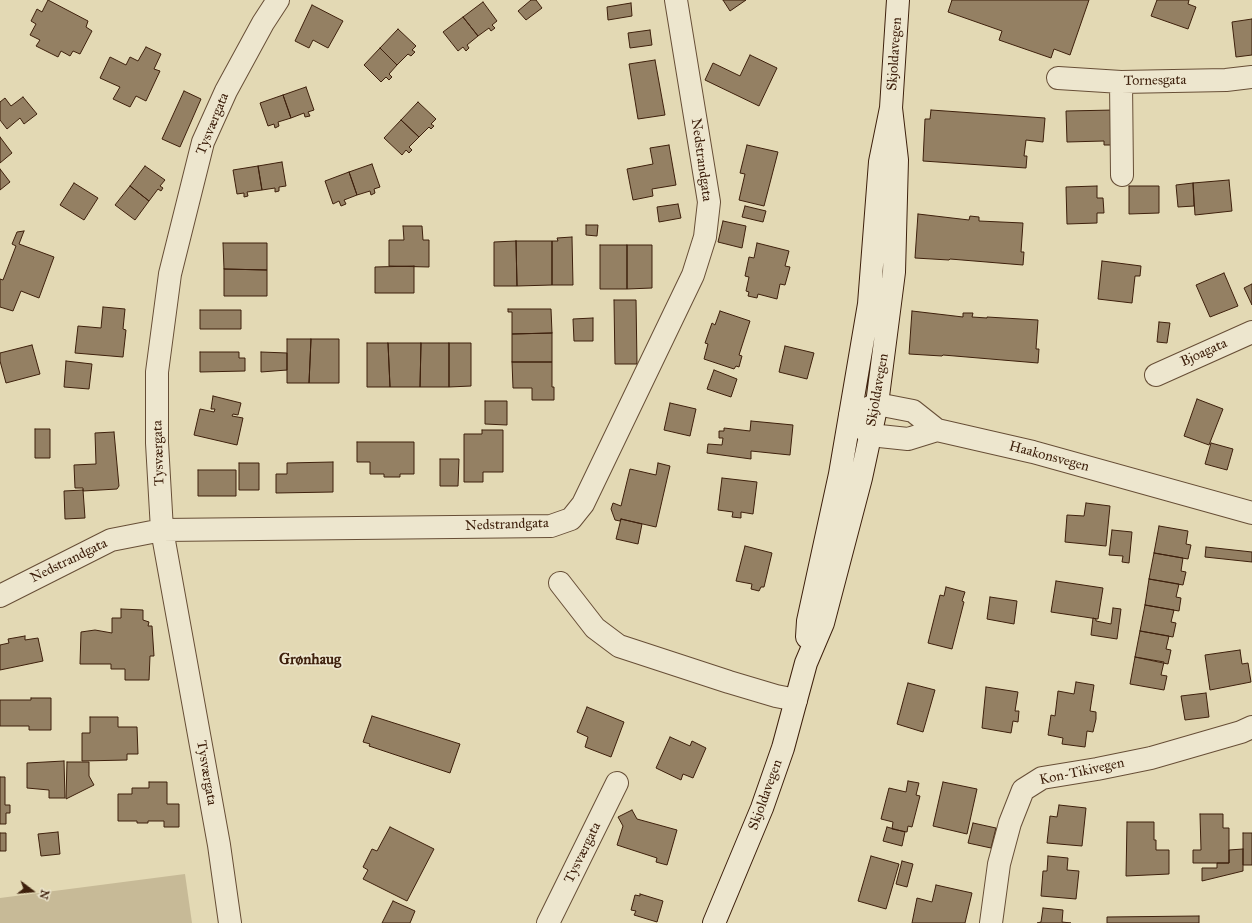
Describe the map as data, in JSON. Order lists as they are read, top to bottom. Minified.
{"streets":{"street":["Skjoldavegen","Tornesgata","Tysværgata","Nedstrandgata","Bjoagata","Haakonsvegen","Kon-Tikivegen"]},"crossings":[["Tysværgata","Nedstrandgata"]],"districts":["Grønhaug"],"north":"right"}
